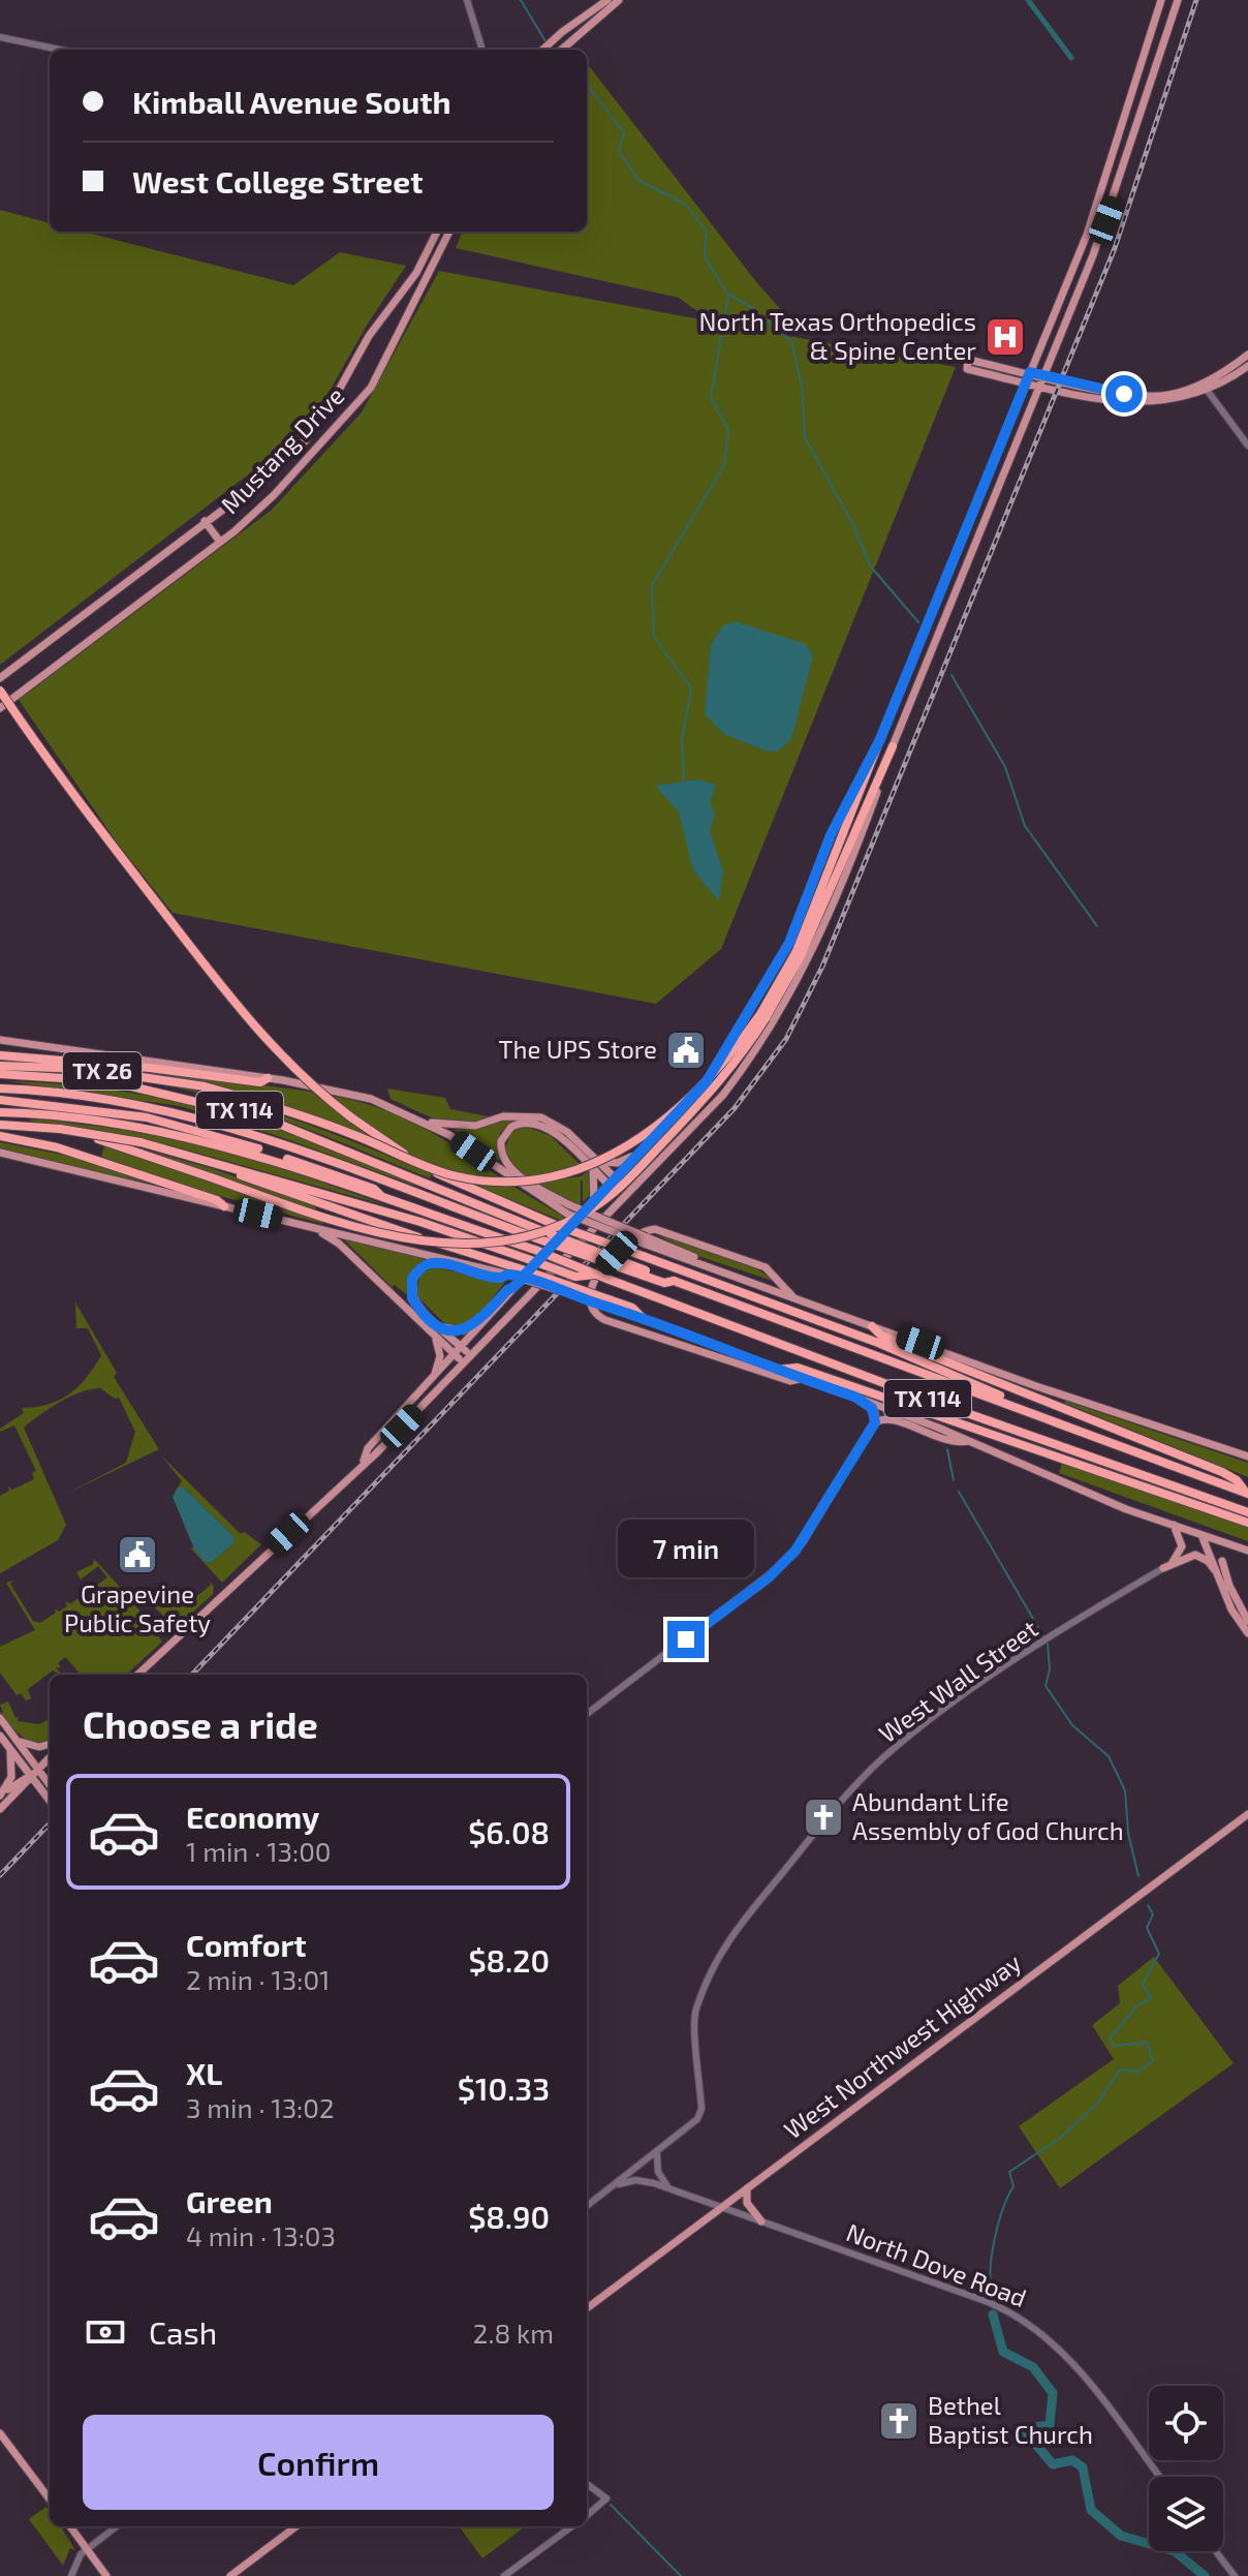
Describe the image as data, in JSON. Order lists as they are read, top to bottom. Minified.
{"streets":{"highway":["TX 26","TX 114"],"main road":["Mustang Drive","West Northwest Highway"],"street":["West Wall Street","North Dove Road"]},"crossings":[["West Wall Street","North Dove Road"],["West Northwest Highway","North Dove Road"]],"places":{"hospital":["North Texas Orthopedics & Spine Center"],"public building":["The UPS Store","Grapevine Public Safety"],"church":["Abundant Life Assembly of God Church","Bethel Baptist Church"]},"page":{"banner":["Kimball Avenue South","West College Street"],"bubble":"7 min","heading":"Choose a ride","list":[{"name":"Economy","note":"1 min · 13:00","value":"$6.08"},{"name":"Comfort","note":"2 min · 13:01","value":"$8.20"},{"name":"XL","note":"3 min · 13:02","value":"$10.33"},{"name":"Green","note":"4 min · 13:03","value":"$8.90"}],"pay":["Cash","2.8 km"],"buttons":"Confirm"}}
